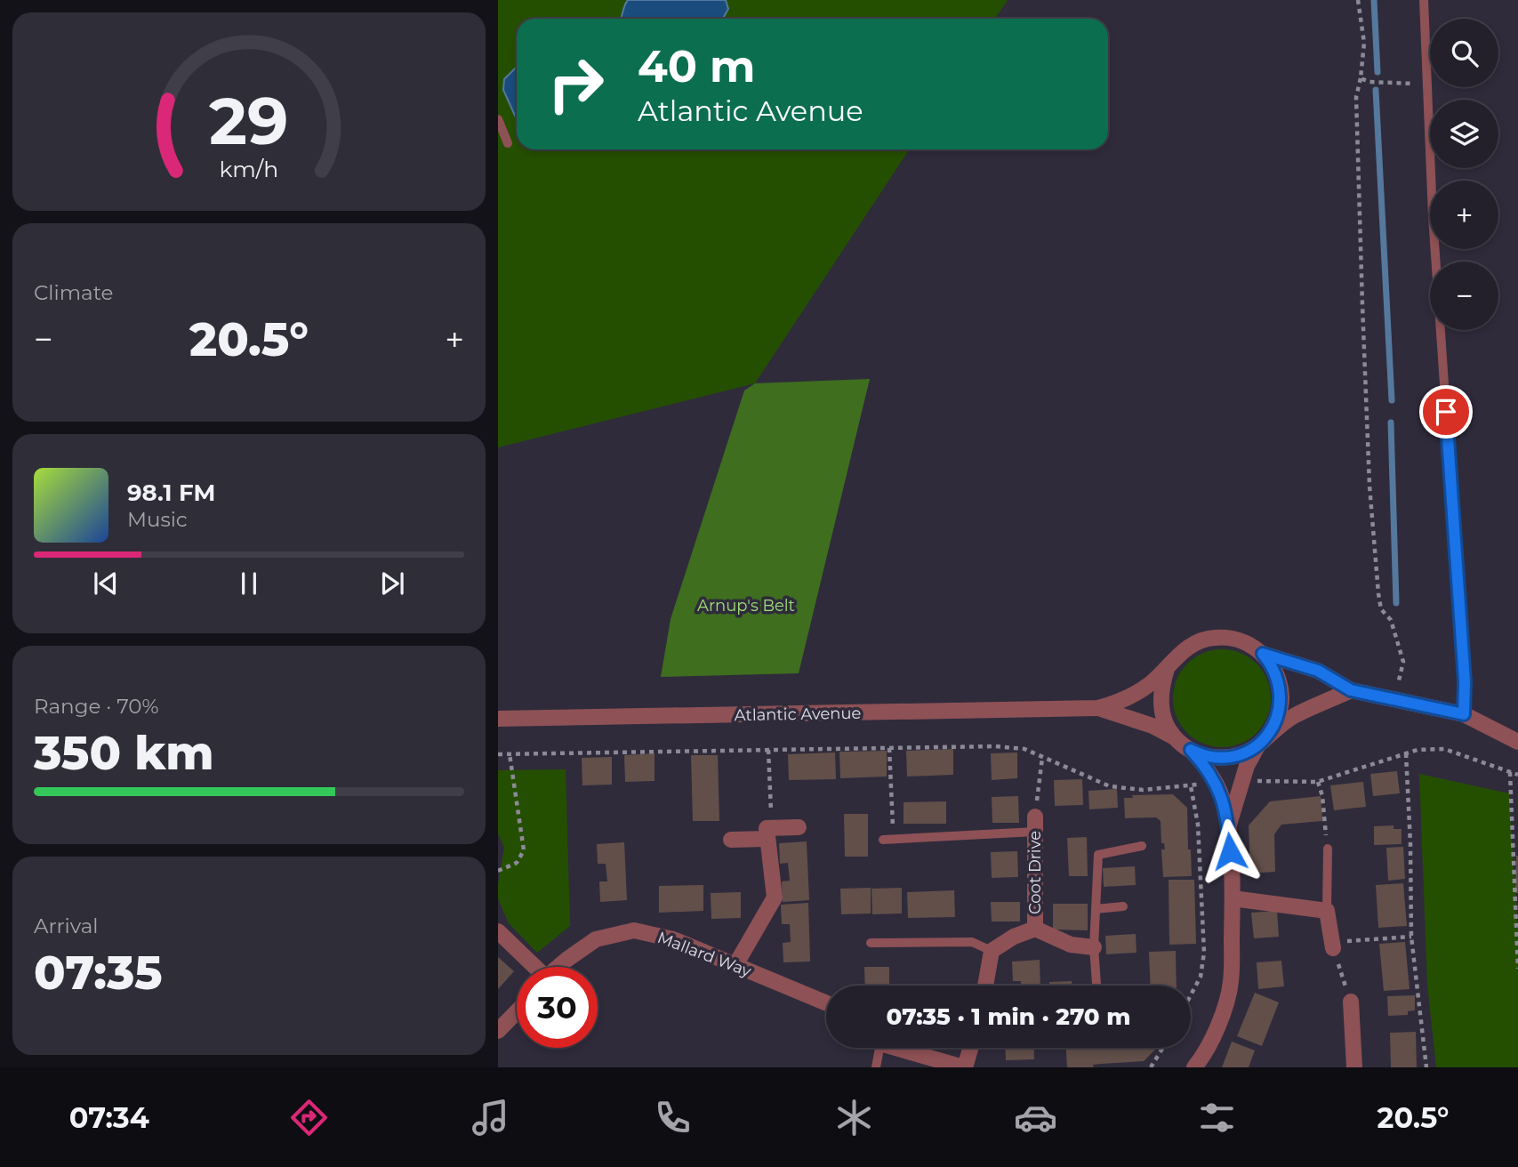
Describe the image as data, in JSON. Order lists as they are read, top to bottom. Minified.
{"streets":{"street":["Atlantic Avenue","Coot Drive","Mallard Way"]},"parks":["Arnup's Belt"],"page":{"map_buttons":["+","−"],"turn":["40 m","Atlantic Avenue"],"tile":["Climate",["Range · 70%","350 km"],["Arrival","07:35"]],"heat":["−","20.5°","+"],"song":["98.1 FM","Music"],"limit":"30","trip":"07:35 · 1 min · 270 m","tabs":["07:34","20.5°"],"gauge":["29","km/h"]}}
